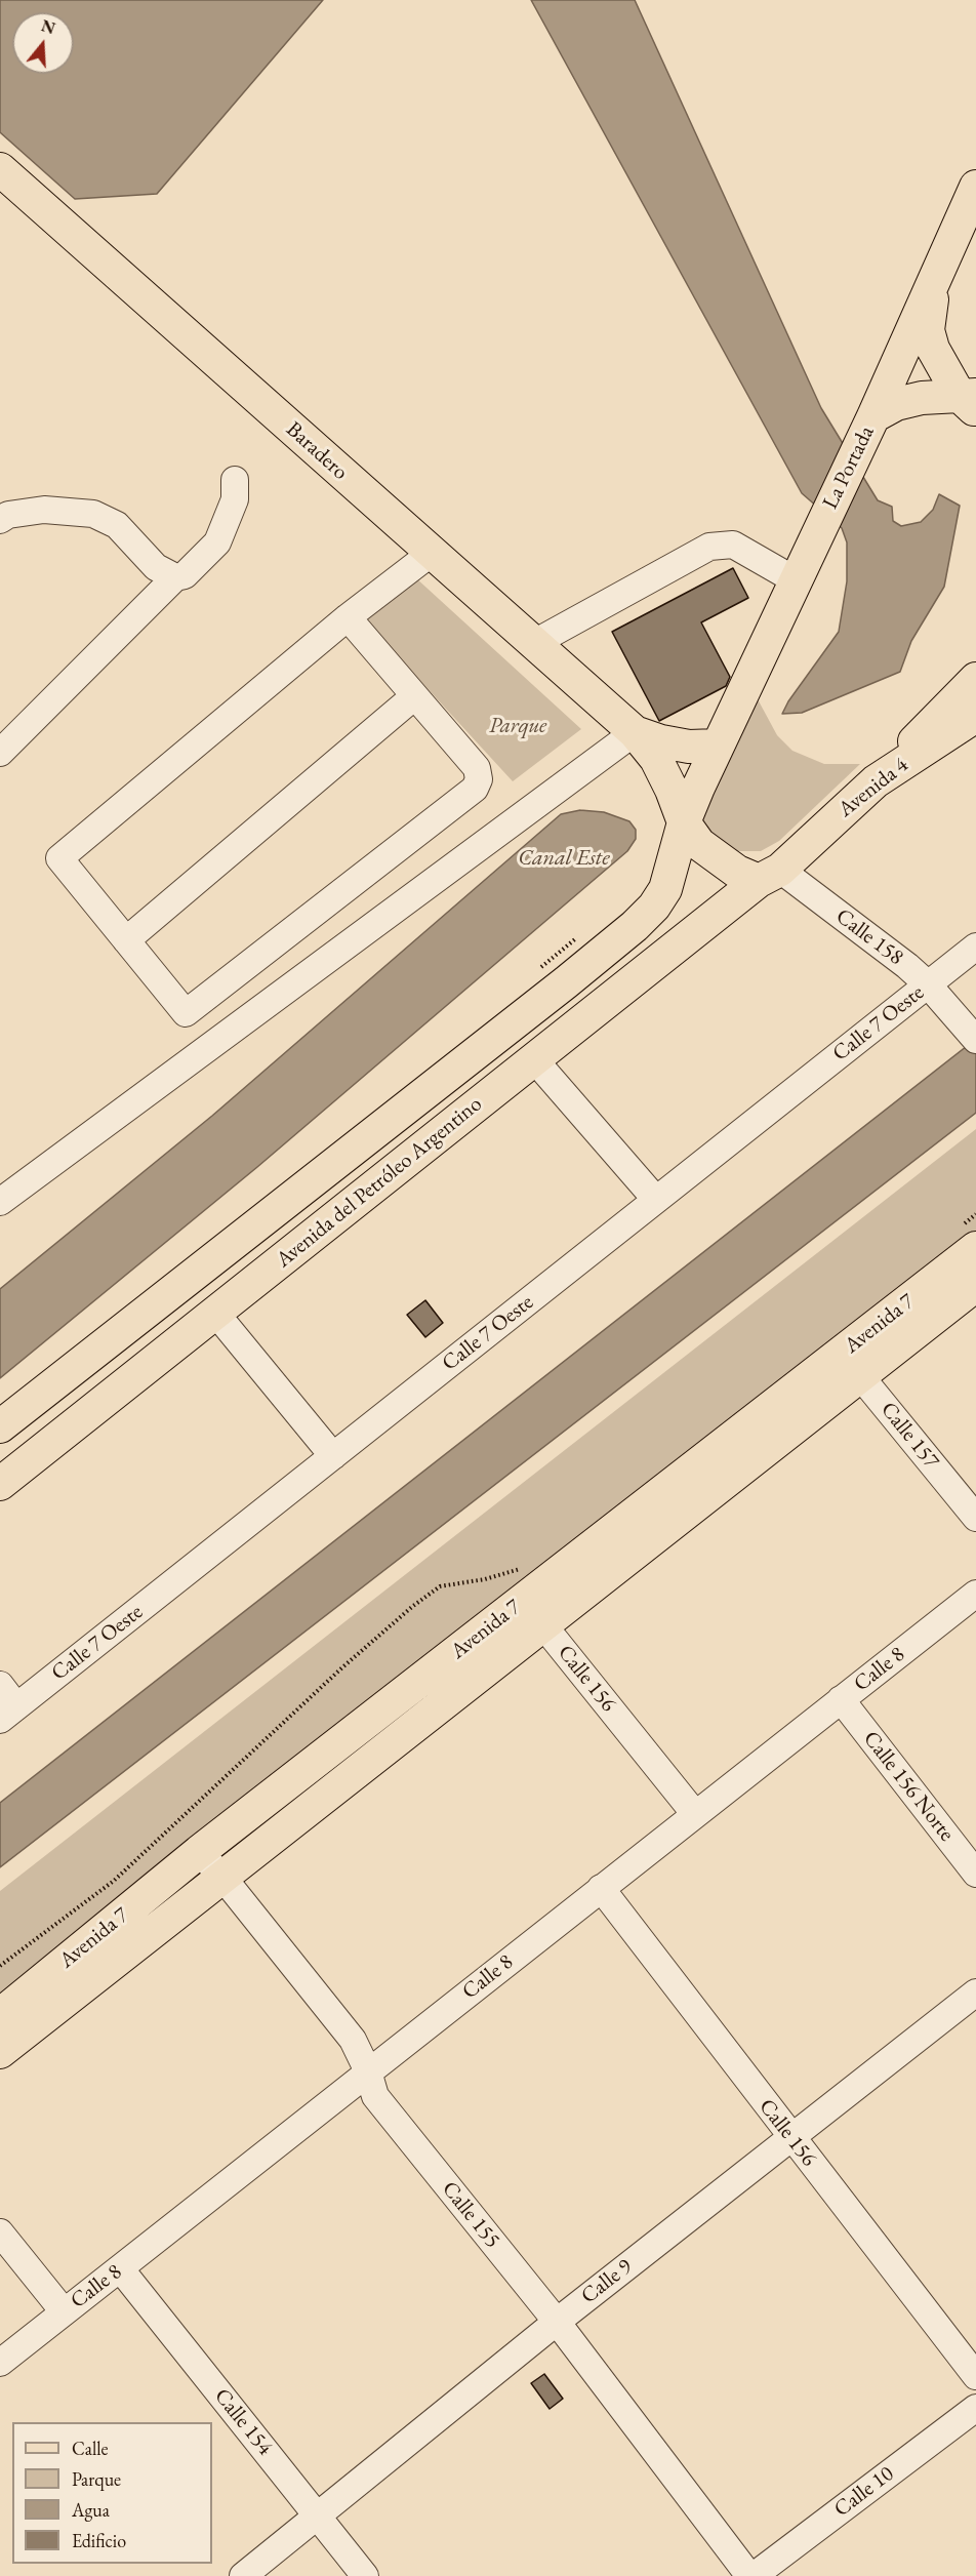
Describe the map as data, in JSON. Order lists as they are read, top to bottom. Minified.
{"streets":{"main road":["Baradero","La Portada","Avenida 4","Avenida del Petróleo Argentino","Avenida 7"],"street":["Calle 158","Calle 7 Oeste","Calle 157","Calle 8","Calle 156","Calle 156 Norte","Calle 155","Calle 9","Calle 154","Calle 10"]},"crossings":[["Baradero","La Portada"],["Baradero","Avenida 4"],["Baradero","Calle 158"],["Baradero","Avenida del Petróleo Argentino"],["La Portada","Avenida del Petróleo Argentino"],["Avenida 4","Calle 158"],["Avenida 4","Avenida del Petróleo Argentino"],["Calle 158","Calle 7 Oeste"],["Calle 158","Avenida del Petróleo Argentino"],["Avenida 7","Calle 157"],["Avenida 7","Calle 156"],["Avenida 7","Calle 155"],["Calle 8","Calle 156"],["Calle 8","Calle 156 Norte"],["Calle 8","Calle 155"],["Calle 8","Calle 154"],["Calle 156","Calle 9"],["Calle 155","Calle 9"],["Calle 155","Calle 10"],["Calle 9","Calle 154"]],"water":["Canal Este"],"parks":["Parque"],"legend":["Calle","Parque","Agua","Edificio"],"north":"top"}
